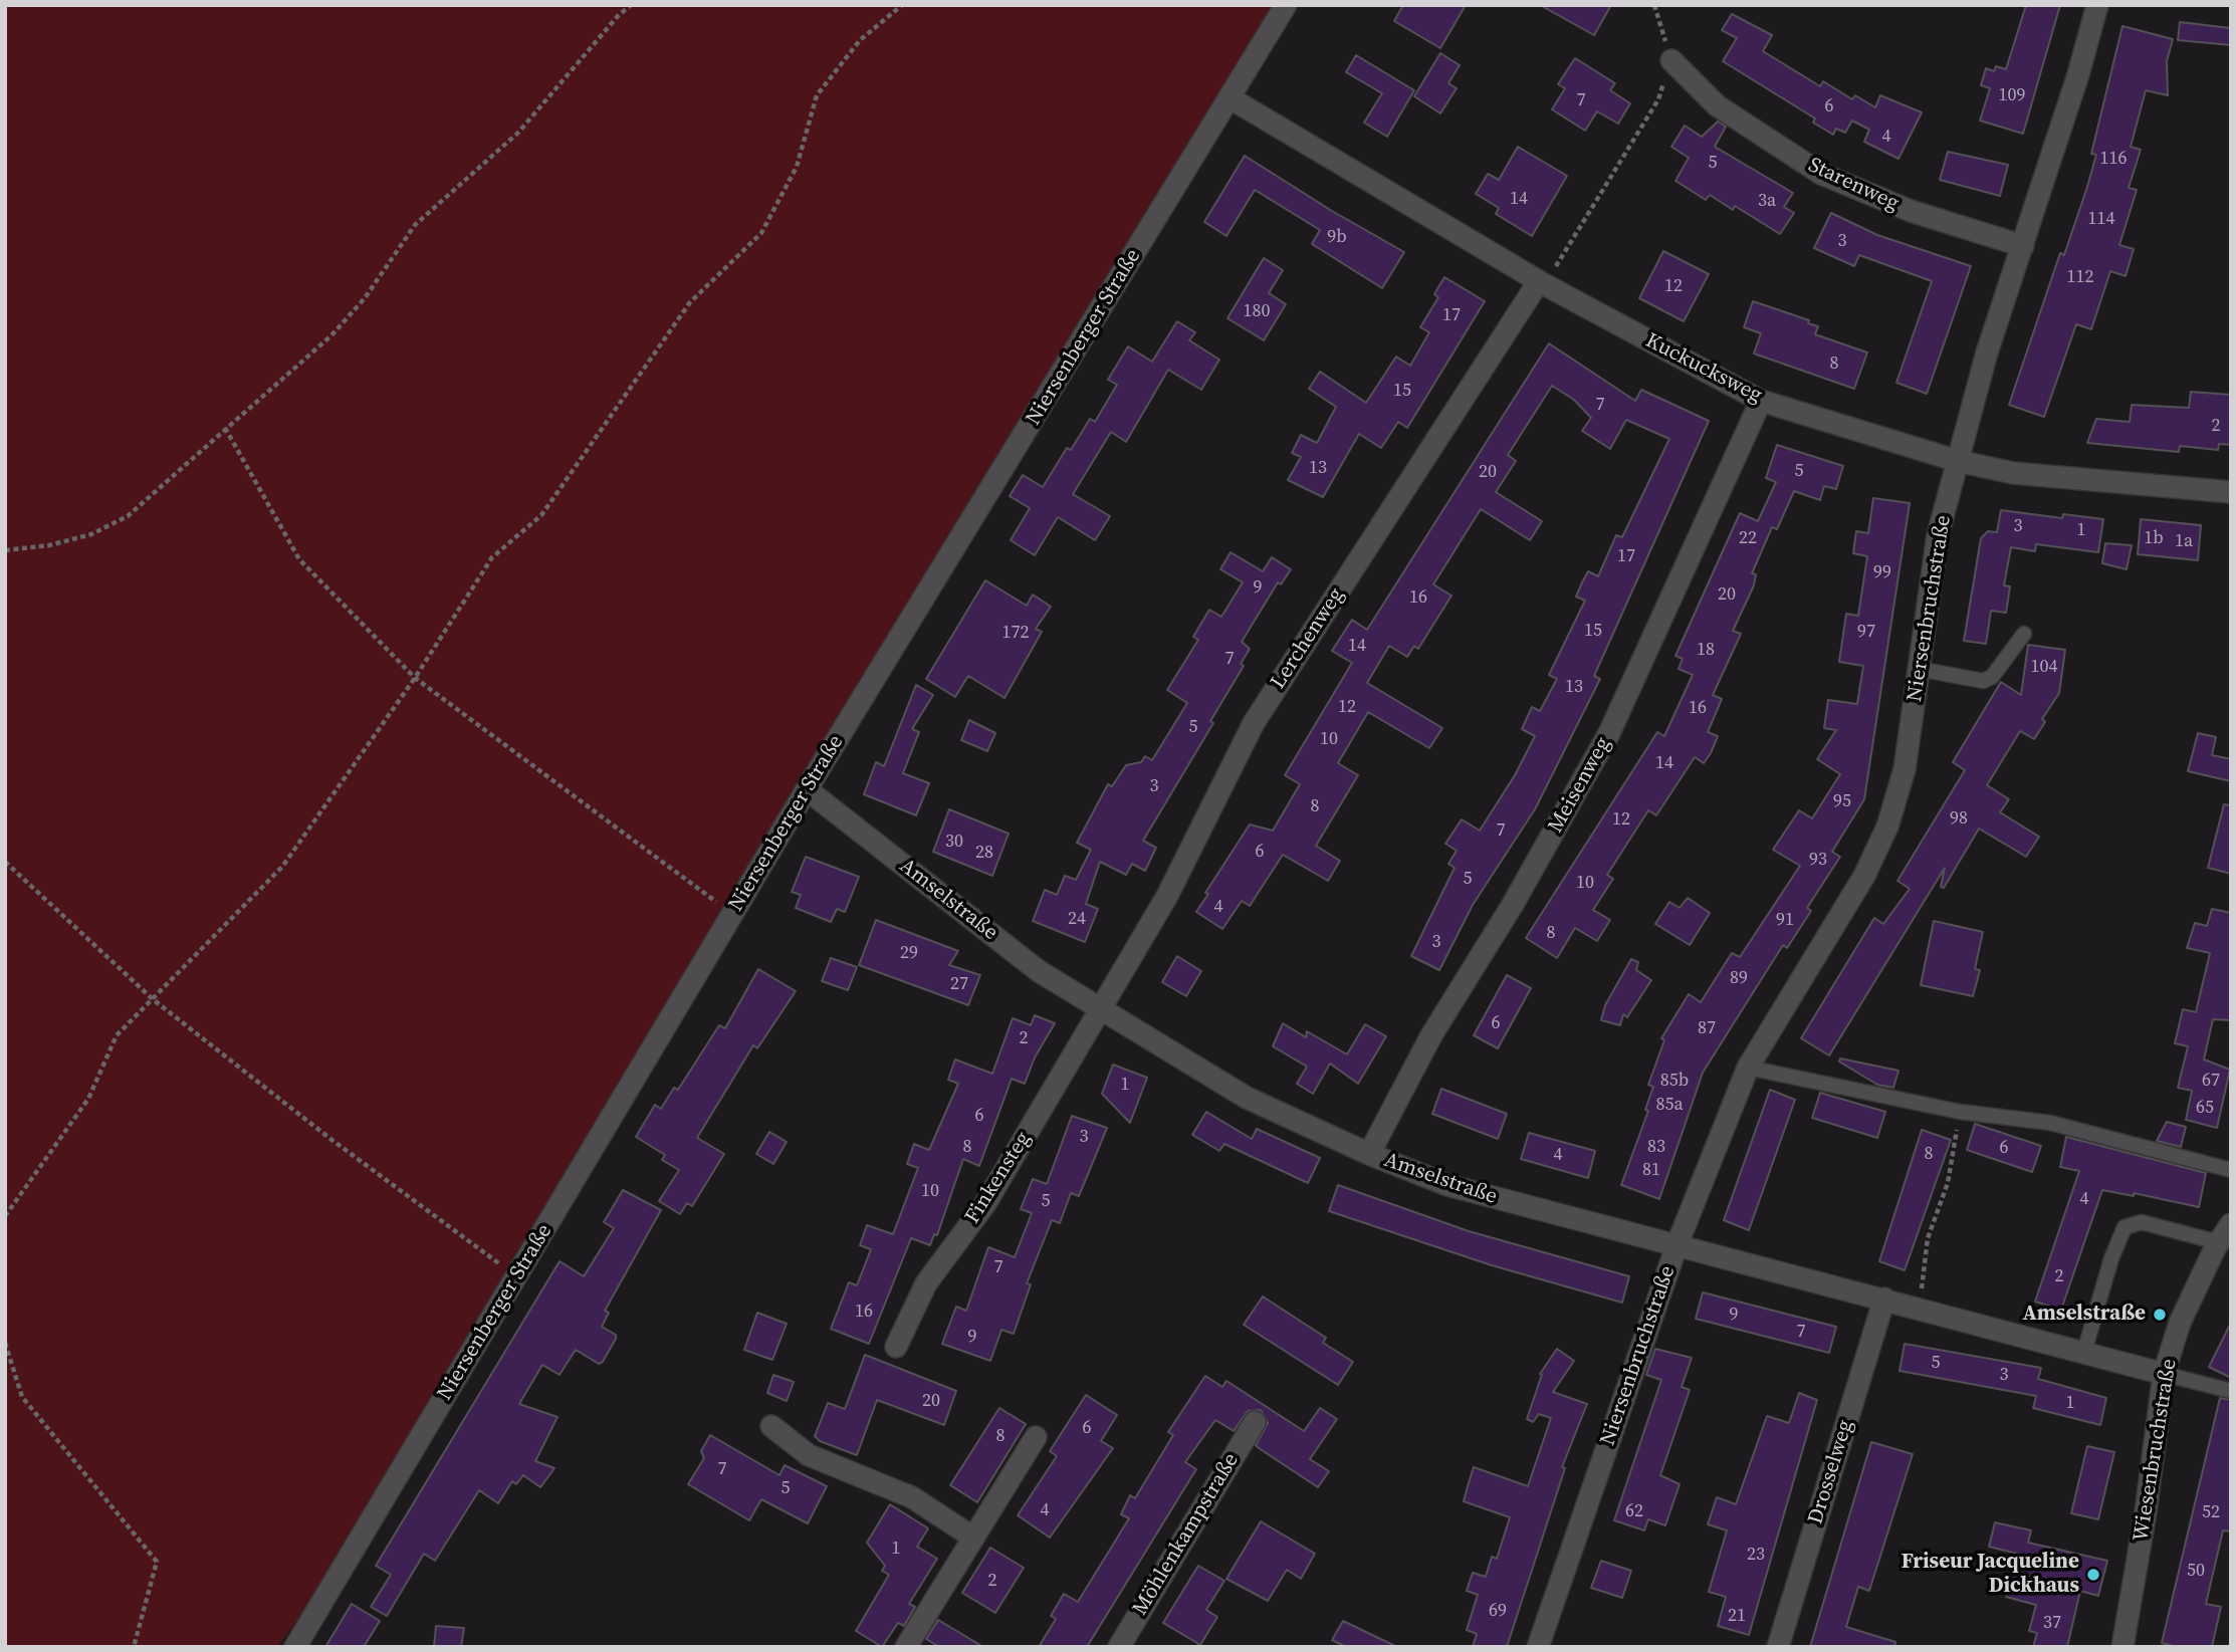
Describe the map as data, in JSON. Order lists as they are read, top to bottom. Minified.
{"streets":{"street":["Starenweg","Niersenberger Straße","Kuckucksweg","Niersenbruchstraße","Lerchenweg","Meisenweg","Amselstraße","Finkensteg","Wiesenbruchstraße","Drosselweg","Möhlenkampstraße"]},"crossings":[["Starenweg","Niersenbruchstraße"],["Niersenberger Straße","Kuckucksweg"],["Niersenberger Straße","Amselstraße"],["Kuckucksweg","Niersenbruchstraße"],["Kuckucksweg","Lerchenweg"],["Kuckucksweg","Meisenweg"],["Niersenbruchstraße","Amselstraße"],["Lerchenweg","Amselstraße"],["Lerchenweg","Finkensteg"],["Meisenweg","Amselstraße"],["Amselstraße","Finkensteg"],["Amselstraße","Wiesenbruchstraße"],["Amselstraße","Drosselweg"]],"places":["Amselstraße","Friseur Jacqueline Dickhaus"],"house_numbers":["109","7","6","4","116","5","14","3a","114","9b","3","112","12","180","17","8","15","7","2","13","5","20","3","1","22","1b","1a","17","99","9","20","16","15","97","172","14","18","7","104","13","12","16","5","10","14","3","95","8","98","12","7","30","6","28","93","5","10","4","24","91","8","3","29","89","27","6","87","2","85b","67","1","85a","65","6","3","8","83","6","8","4","81","10","4","5","7","2","16","9","7","9","5","3","20","1","6","8","7","5","4","62","52","1","23","50","2","69","21","37"]}
